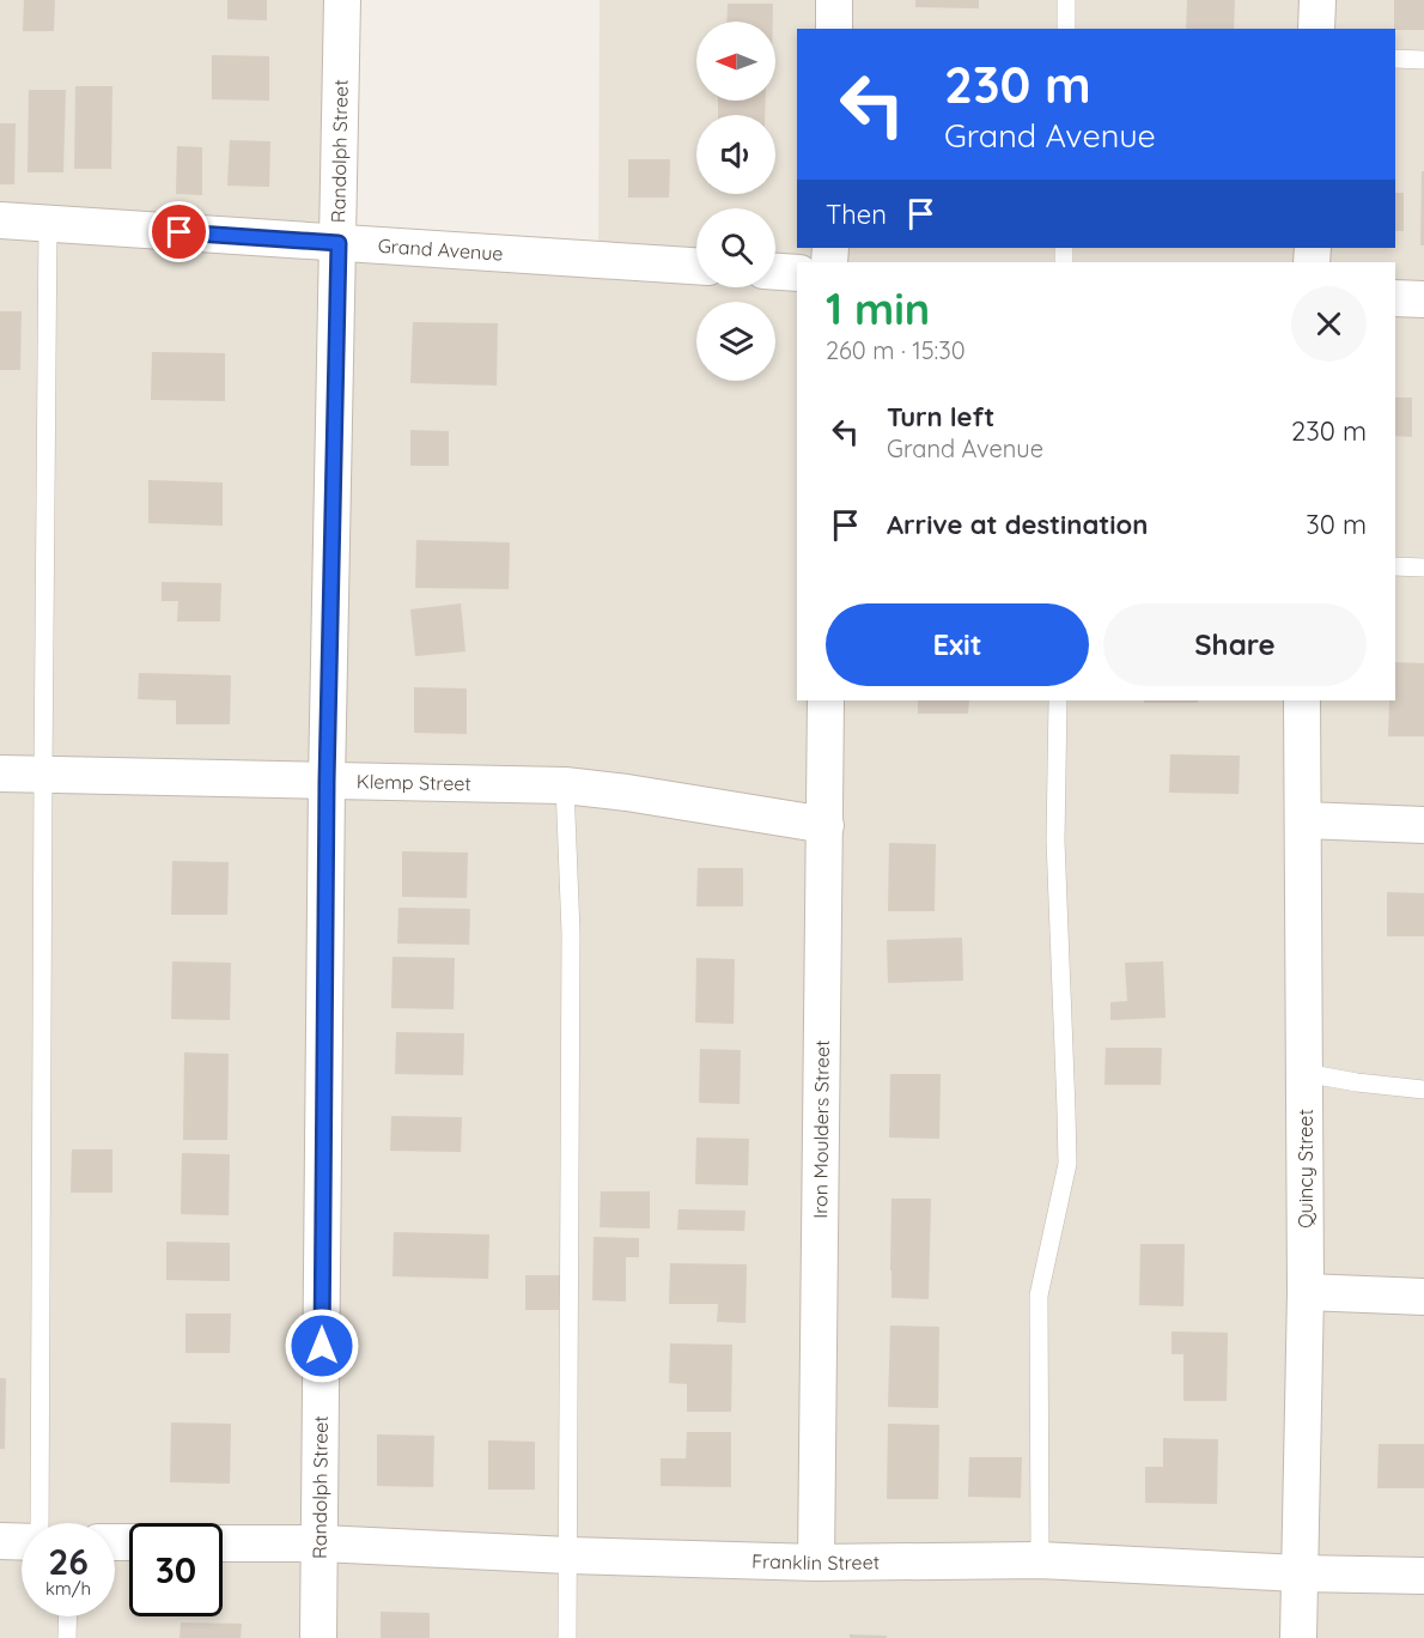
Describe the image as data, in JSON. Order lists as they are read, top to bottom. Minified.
{"streets":{"street":["Randolph Street","Grand Avenue","Klemp Street","Iron Moulders Street","Quincy Street","Franklin Street"]},"crossings":[["Randolph Street","Grand Avenue"],["Randolph Street","Klemp Street"],["Randolph Street","Franklin Street"],["Klemp Street","Iron Moulders Street"],["Iron Moulders Street","Franklin Street"],["Quincy Street","Franklin Street"]],"north":"left","page":{"turn":["230 m","Grand Avenue"],"then":"Then","heading":["1 min","260 m · 15:30"],"list":[{"name":"Turn left","note":"Grand Avenue","value":"230 m"},{"name":"Arrive at destination","value":"30 m"}],"buttons":["Exit","Share"],"speed":"26 km/h","limit":"30"}}
